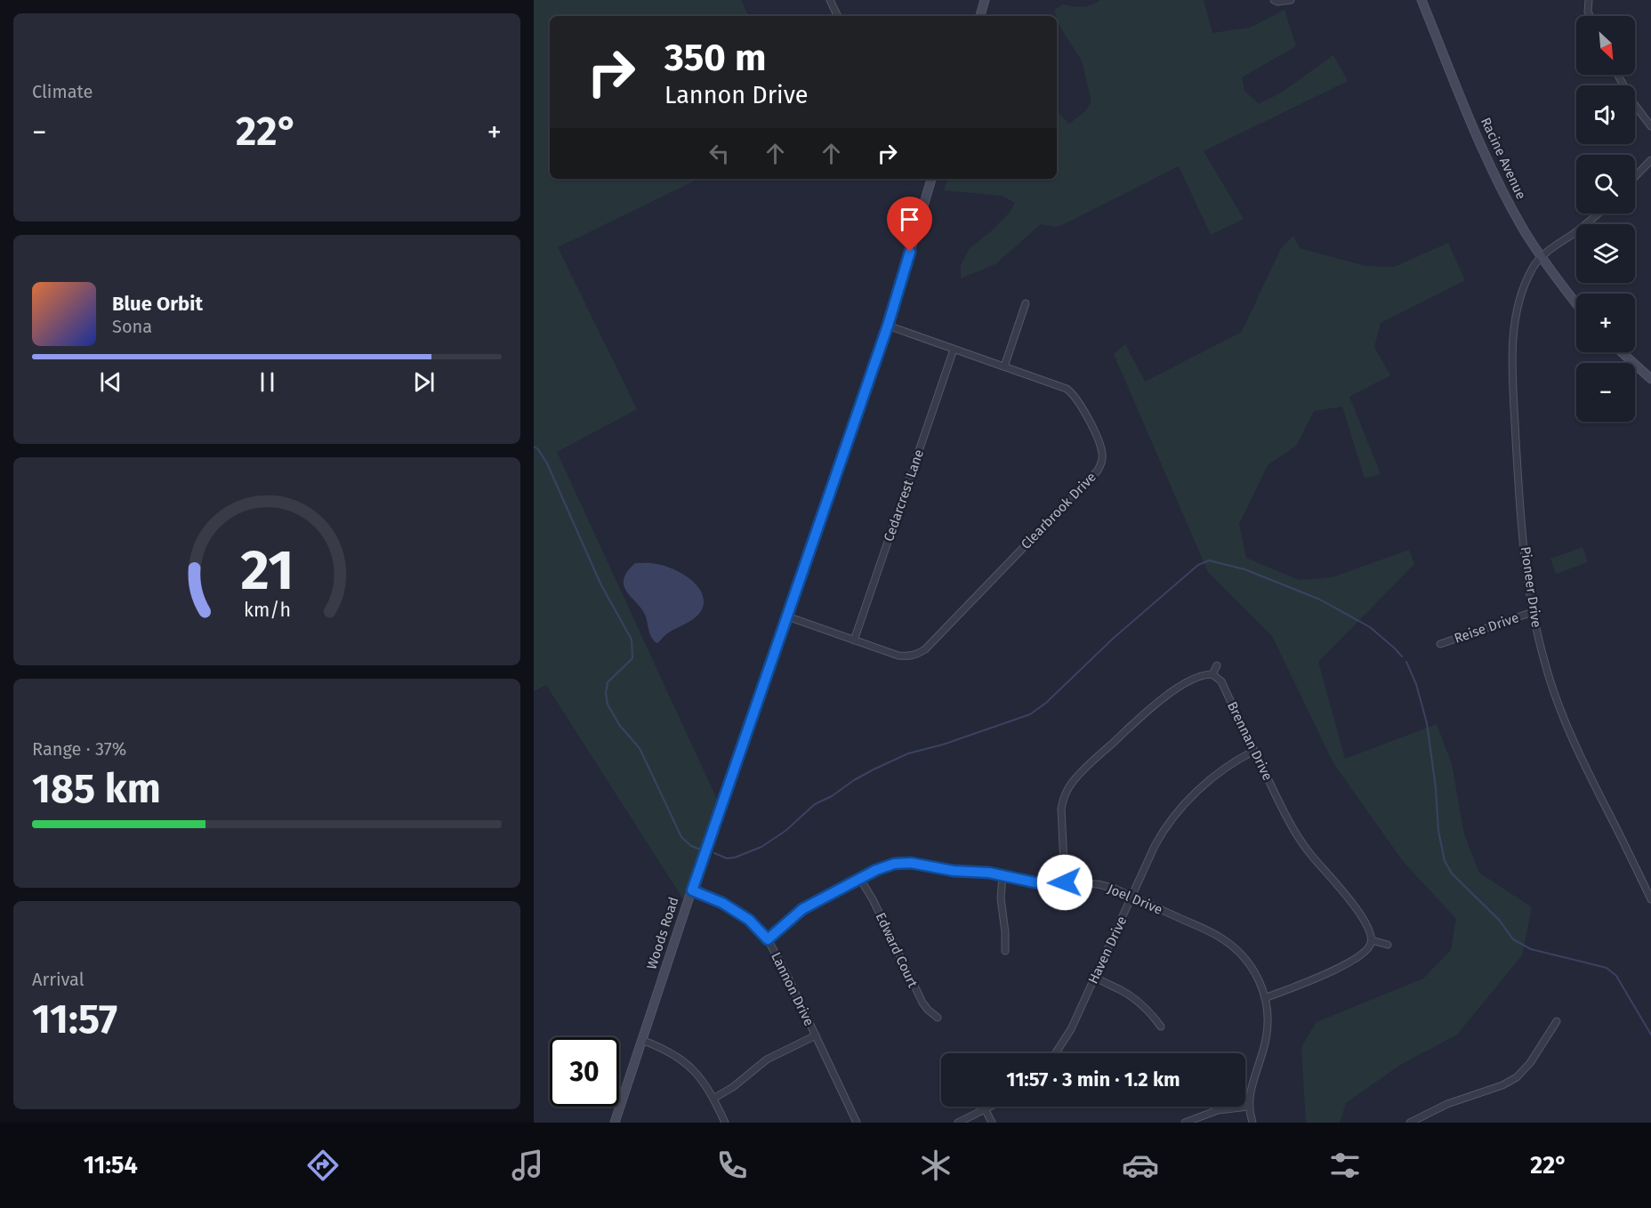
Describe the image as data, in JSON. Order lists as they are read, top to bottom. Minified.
{"streets":{"street":["Racine Avenue","Cedarcrest Lane","Clearbrook Drive","Pioneer Drive","Reise Drive","Brennan Drive","Joel Drive","Woods Road","Edward Court","Haven Drive","Lannon Drive"]},"crossings":[["Racine Avenue","Pioneer Drive"],["Cedarcrest Lane","Clearbrook Drive"],["Clearbrook Drive","Woods Road"],["Pioneer Drive","Reise Drive"],["Brennan Drive","Haven Drive"],["Joel Drive","Edward Court"],["Joel Drive","Haven Drive"],["Joel Drive","Lannon Drive"],["Woods Road","Lannon Drive"]],"north":"bottom right","page":{"tile":["Climate",["Range · 37%","185 km"],["Arrival","11:57"]],"map_buttons":["+","−"],"turn":["350 m","Lannon Drive"],"heat":["−","22°","+"],"song":["Blue Orbit","Sona"],"limit":"30","trip":"11:57 · 3 min · 1.2 km","tabs":["11:54","22°"],"gauge":["21","km/h"]}}
